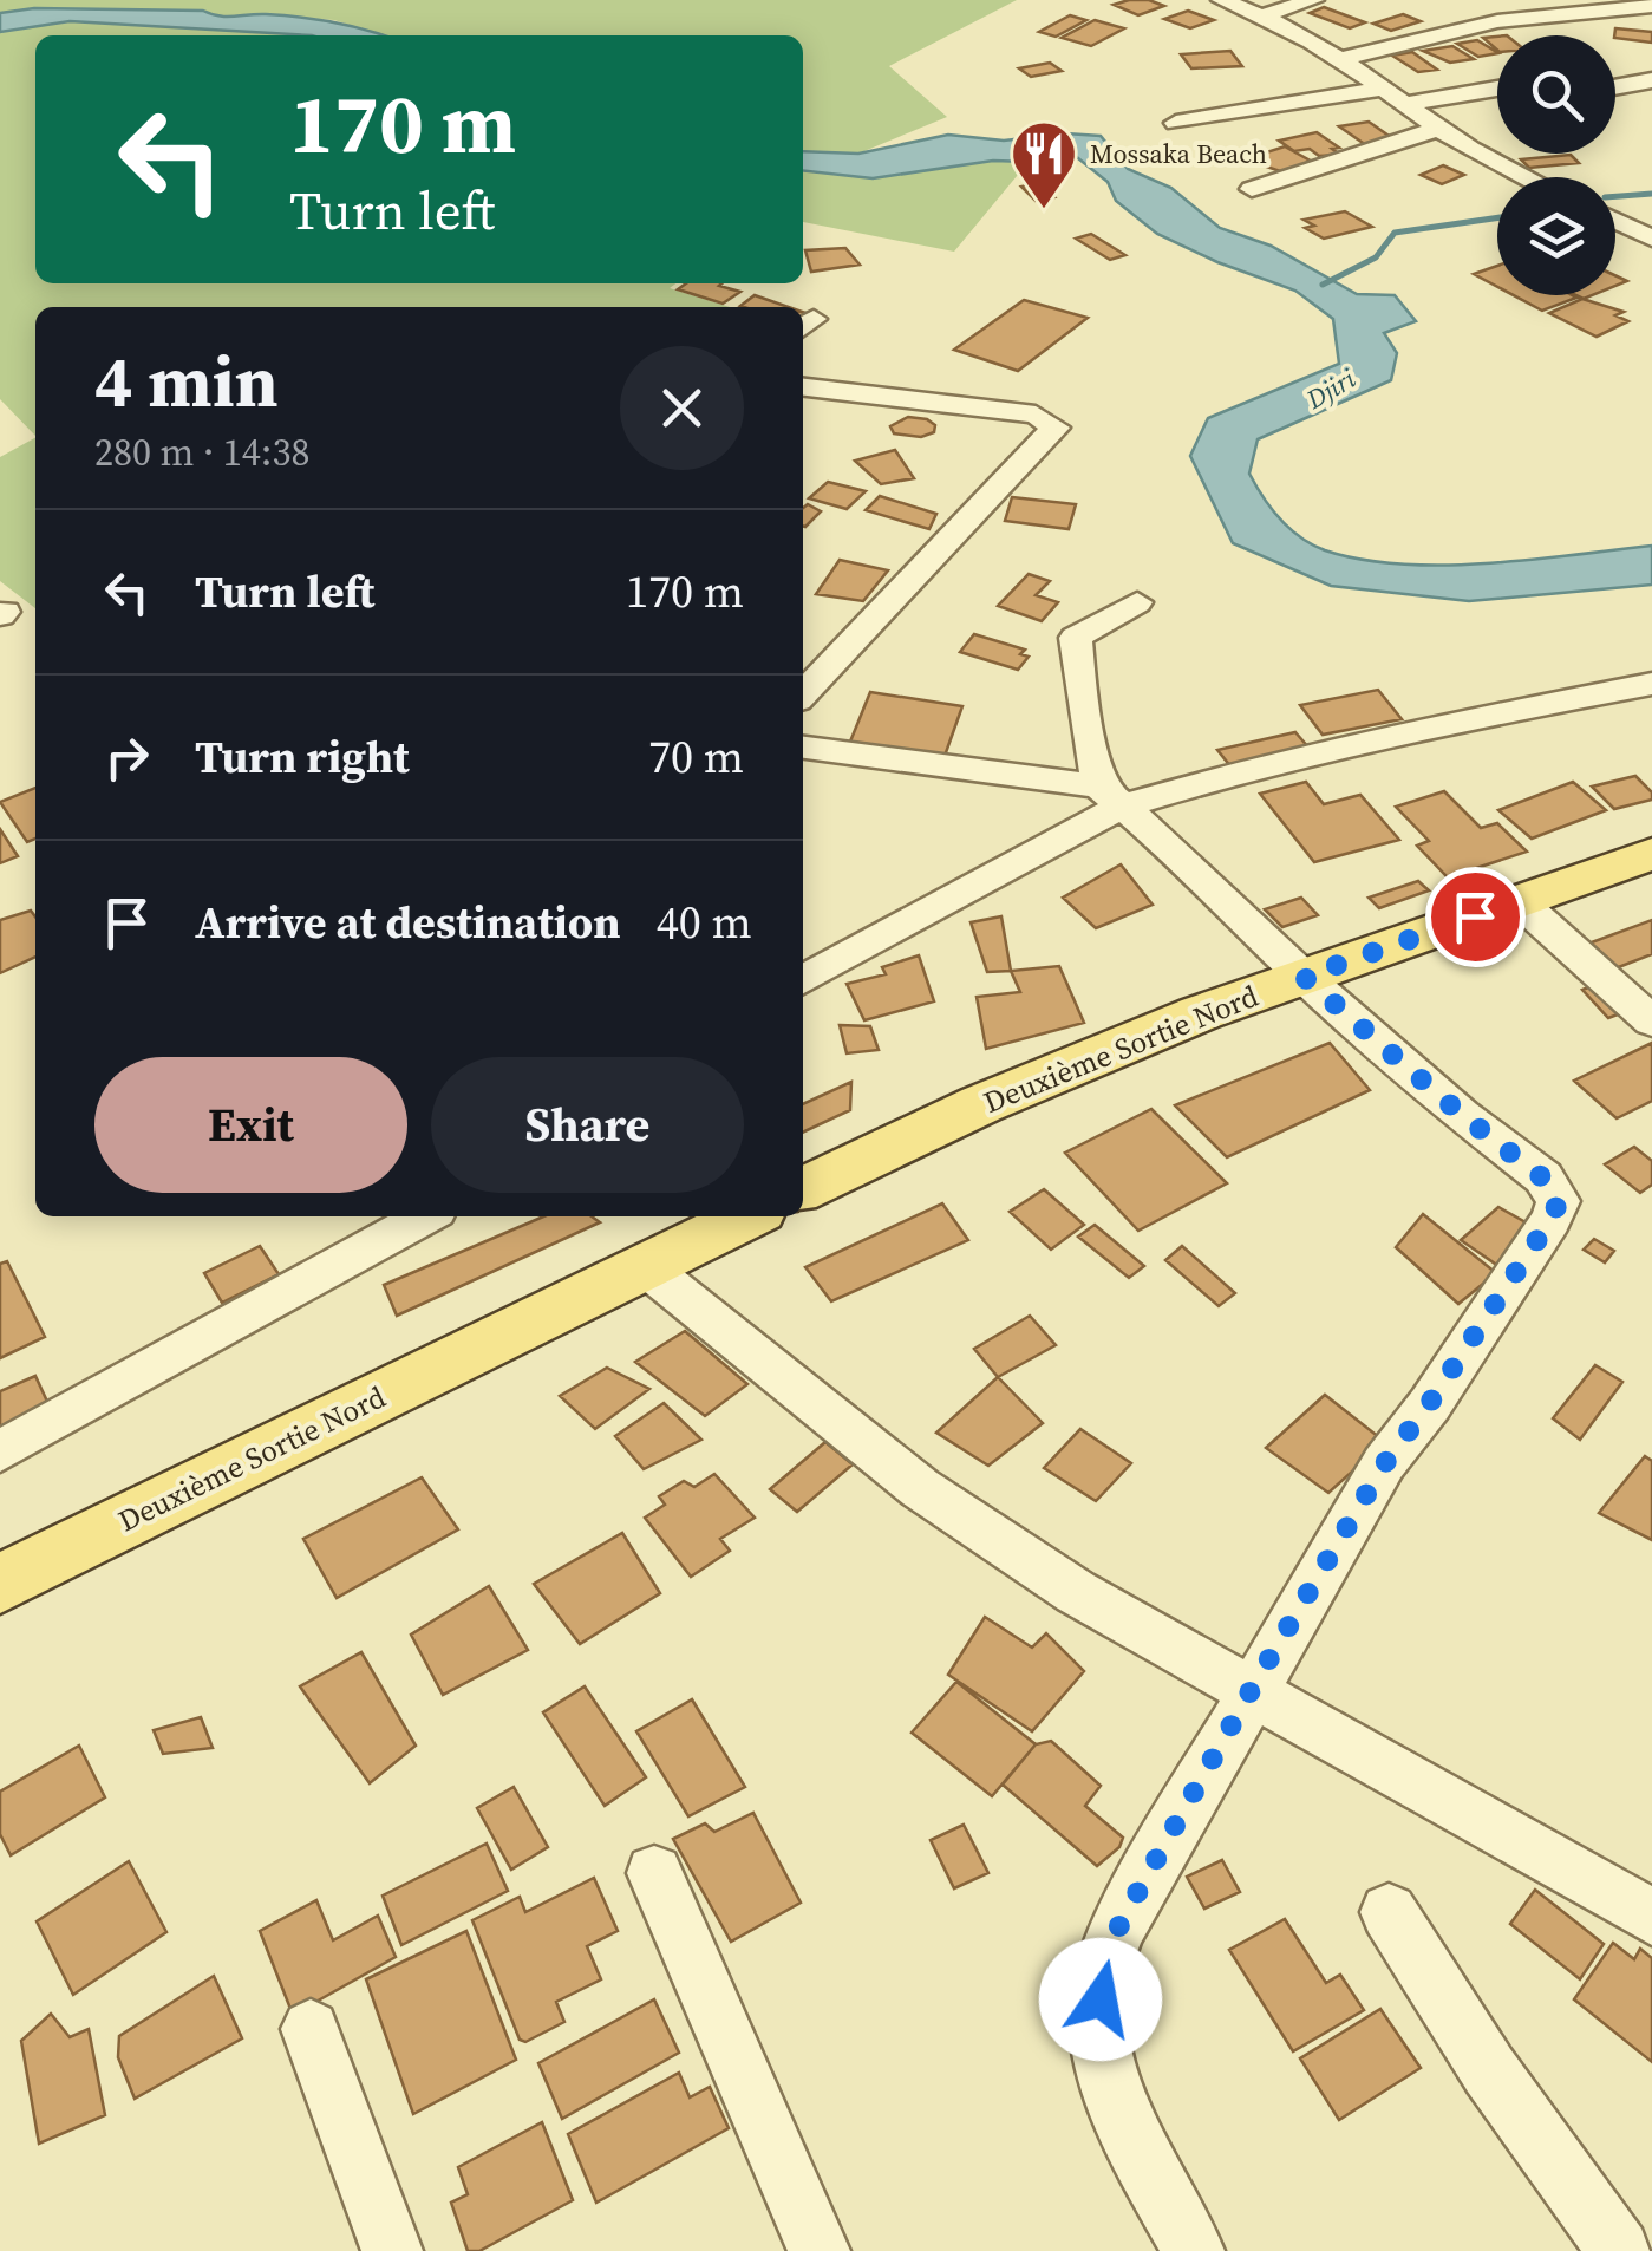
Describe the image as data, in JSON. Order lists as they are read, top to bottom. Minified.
{"streets":{"main road":["Deuxième Sortie Nord"]},"water":["Djiri"],"places":{"restaurant":["Mossaka Beach"]},"page":{"turn":["170 m","Turn left"],"heading":["4 min","280 m · 14:38"],"list":[{"name":"Turn left","value":"170 m"},{"name":"Turn right","value":"70 m"},{"name":"Arrive at destination","value":"40 m"}],"buttons":["Exit","Share"]}}
